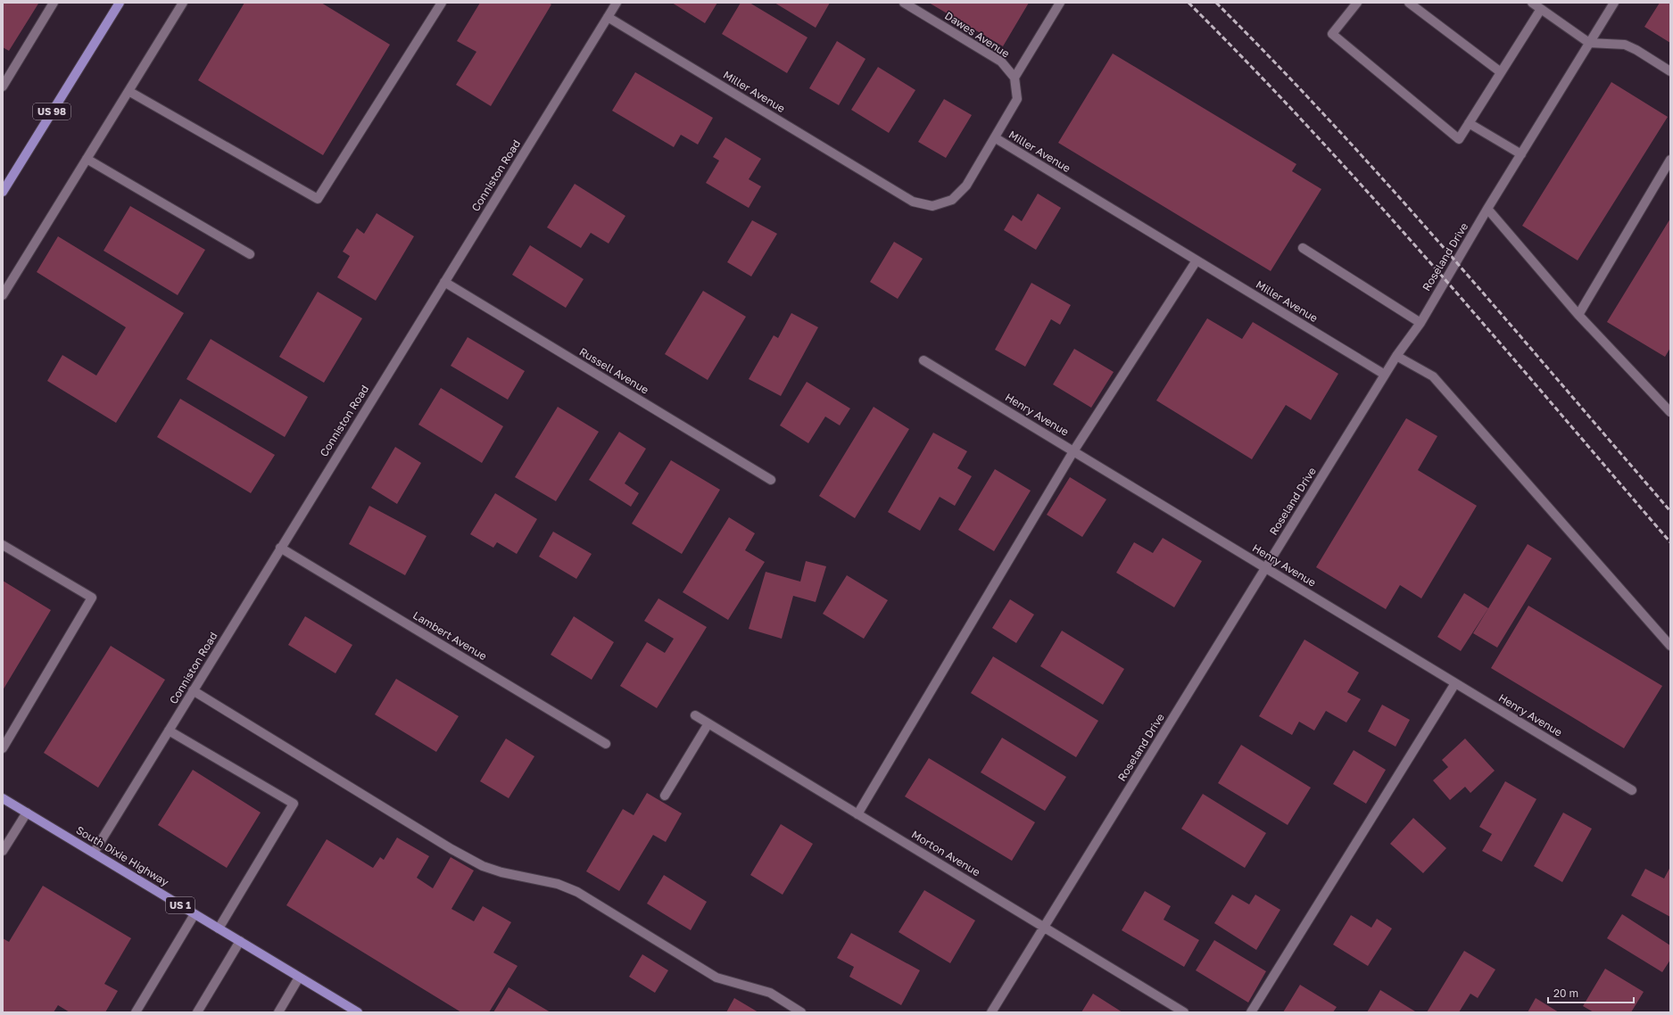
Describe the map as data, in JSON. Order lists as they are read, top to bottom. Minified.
{"streets":{"main road":["US 98","South Dixie Highway","US 1"],"street":["Dawes Avenue","Miller Avenue","Conniston Road","Roseland Drive","Russell Avenue","Henry Avenue","Lambert Avenue","Morton Avenue"]},"crossings":[["Miller Avenue","Conniston Road"],["Miller Avenue","Roseland Drive"],["Conniston Road","Russell Avenue"],["Conniston Road","Lambert Avenue"],["Conniston Road","South Dixie Highway"],["Roseland Drive","Henry Avenue"],["Roseland Drive","Morton Avenue"]],"scale_bar":"20 m"}
